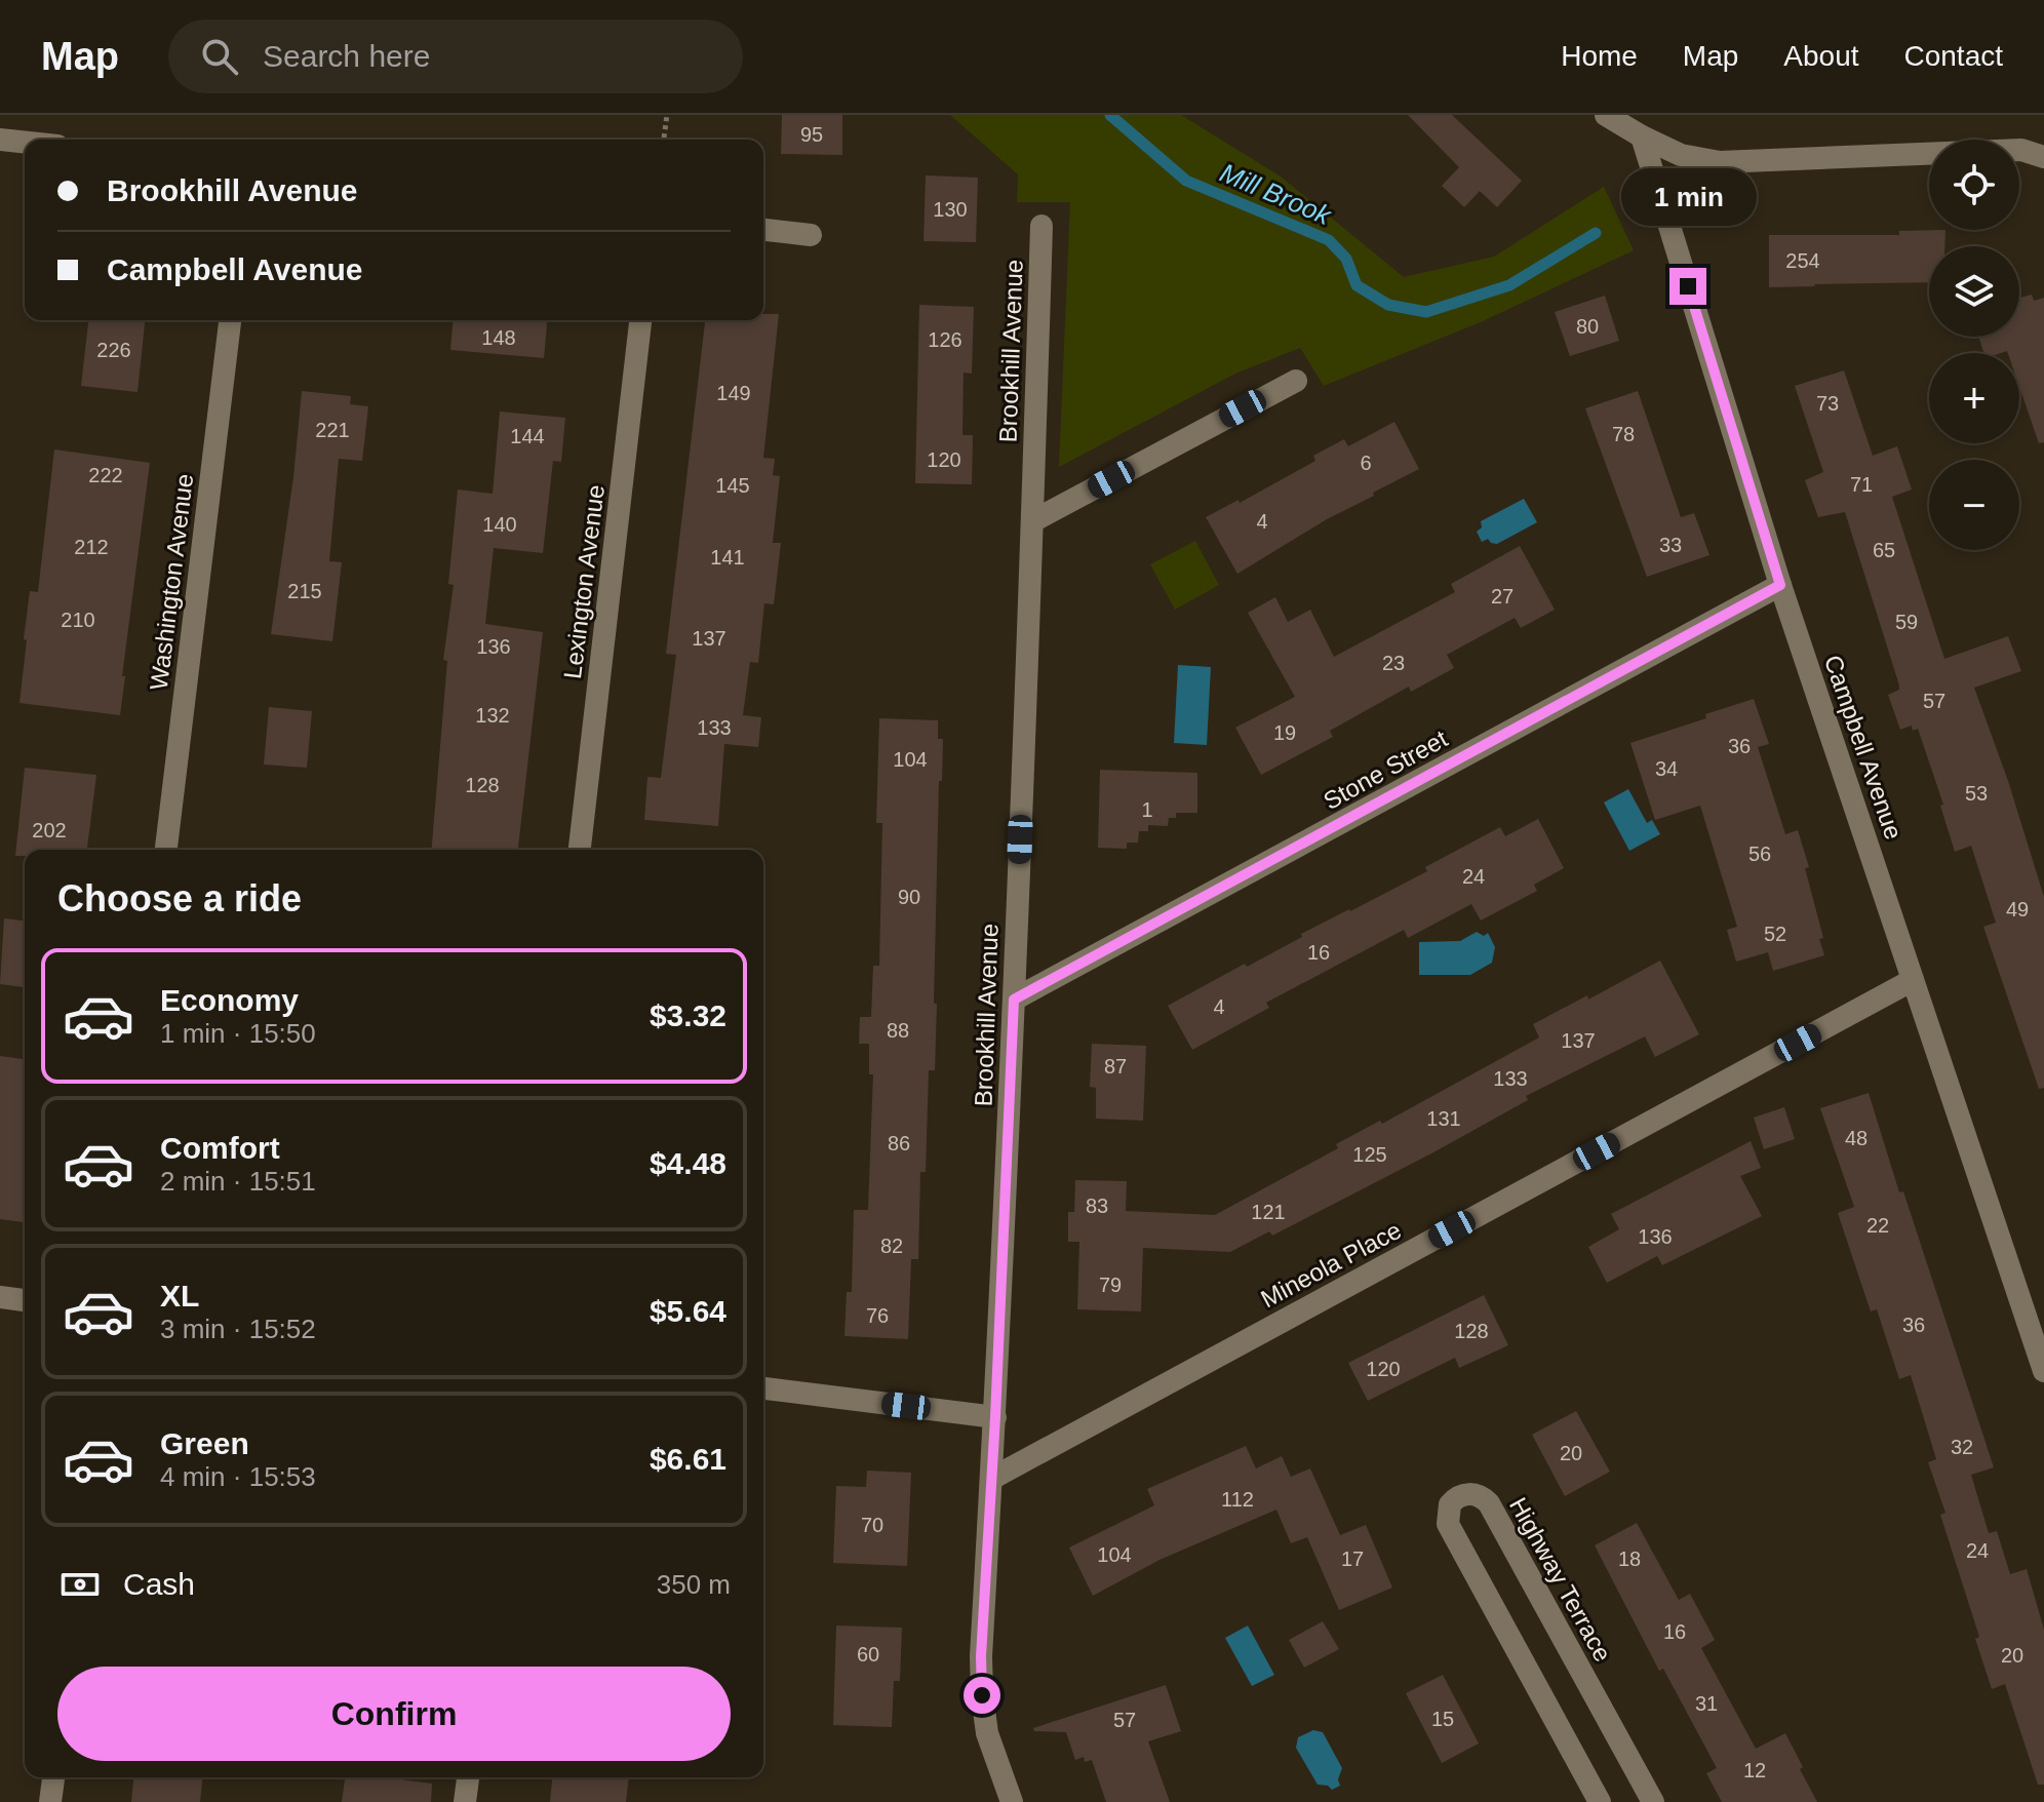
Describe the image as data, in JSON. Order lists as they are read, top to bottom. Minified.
{"streets":{"street":["Brookhill Avenue","Washington Avenue","Lexington Avenue","Campbell Avenue","Stone Street","Mineola Place","Highway Terrace"]},"crossings":[["Brookhill Avenue","Stone Street"],["Brookhill Avenue","Mineola Place"],["Campbell Avenue","Stone Street"],["Campbell Avenue","Mineola Place"]],"water":["Mill Brook"],"house_numbers":["95","130","254","80","148","126","226","149","73","221","78","144","120","6","222","71","145","4","140","33","212","65","141","215","27","210","59","137","136","23","57","132","133","19","36","104","34","128","53","1","202","56","24","90","49","52","16","4","88","137","87","133","131","48","86","125","83","121","22","136","82","79","76","36","128","120","32","20","112","70","24","104","17","18","16","60","20","31","15","57","12"],"page":{"header":"Map","search":"Search here","nav":["Home","Map","About","Contact"],"map_buttons":["+","−"],"banner":["Brookhill Avenue","Campbell Avenue"],"bubble":"1 min","heading":"Choose a ride","list":[{"name":"Economy","note":"1 min · 15:50","value":"$3.32"},{"name":"Comfort","note":"2 min · 15:51","value":"$4.48"},{"name":"XL","note":"3 min · 15:52","value":"$5.64"},{"name":"Green","note":"4 min · 15:53","value":"$6.61"}],"pay":["Cash","350 m"],"buttons":"Confirm"}}
